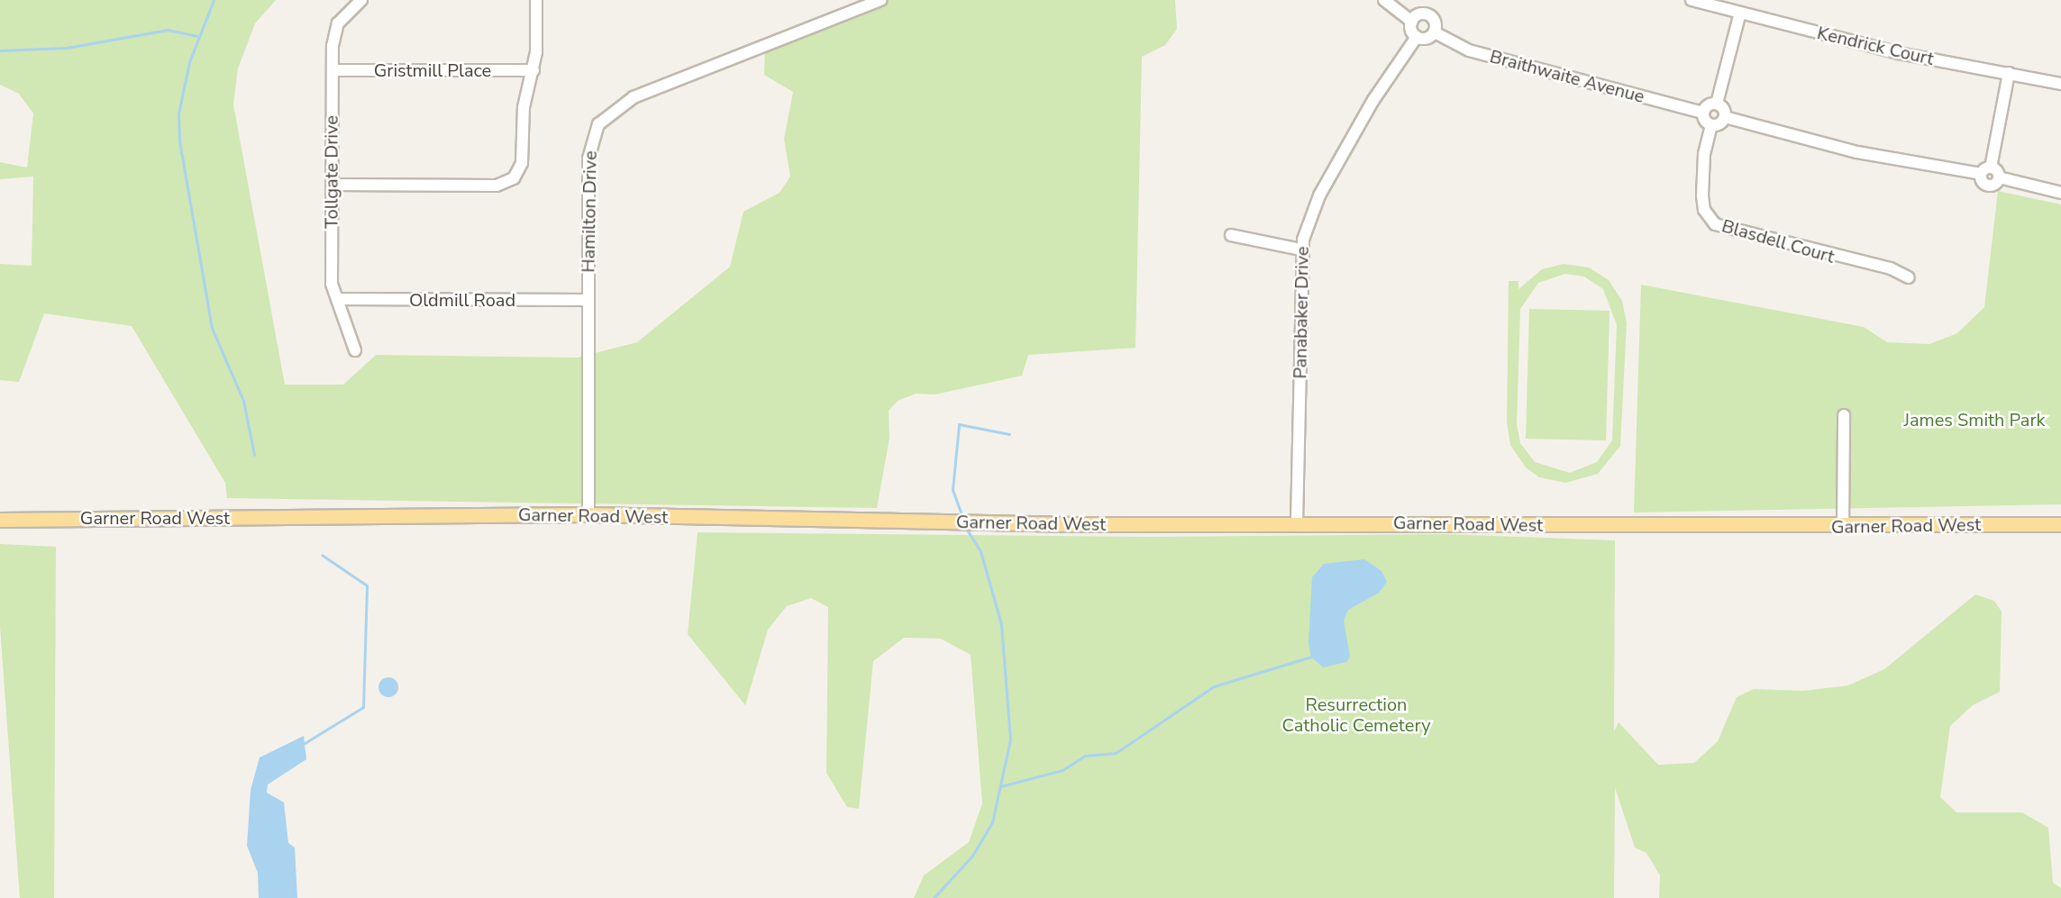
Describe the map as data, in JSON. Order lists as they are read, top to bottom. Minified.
{"streets":{"main road":["Garner Road West"],"street":["Kendrick Court","Gristmill Place","Braithwaite Avenue","Tollgate Drive","Hamilton Drive","Blasdell Court","Oldmill Road","Panabaker Drive"]},"crossings":[["Gristmill Place","Tollgate Drive"],["Braithwaite Avenue","Panabaker Drive"],["Tollgate Drive","Oldmill Road"],["Hamilton Drive","Oldmill Road"],["Hamilton Drive","Garner Road West"],["Panabaker Drive","Garner Road West"]],"parks":["James Smith Park","Resurrection Catholic Cemetery"]}
